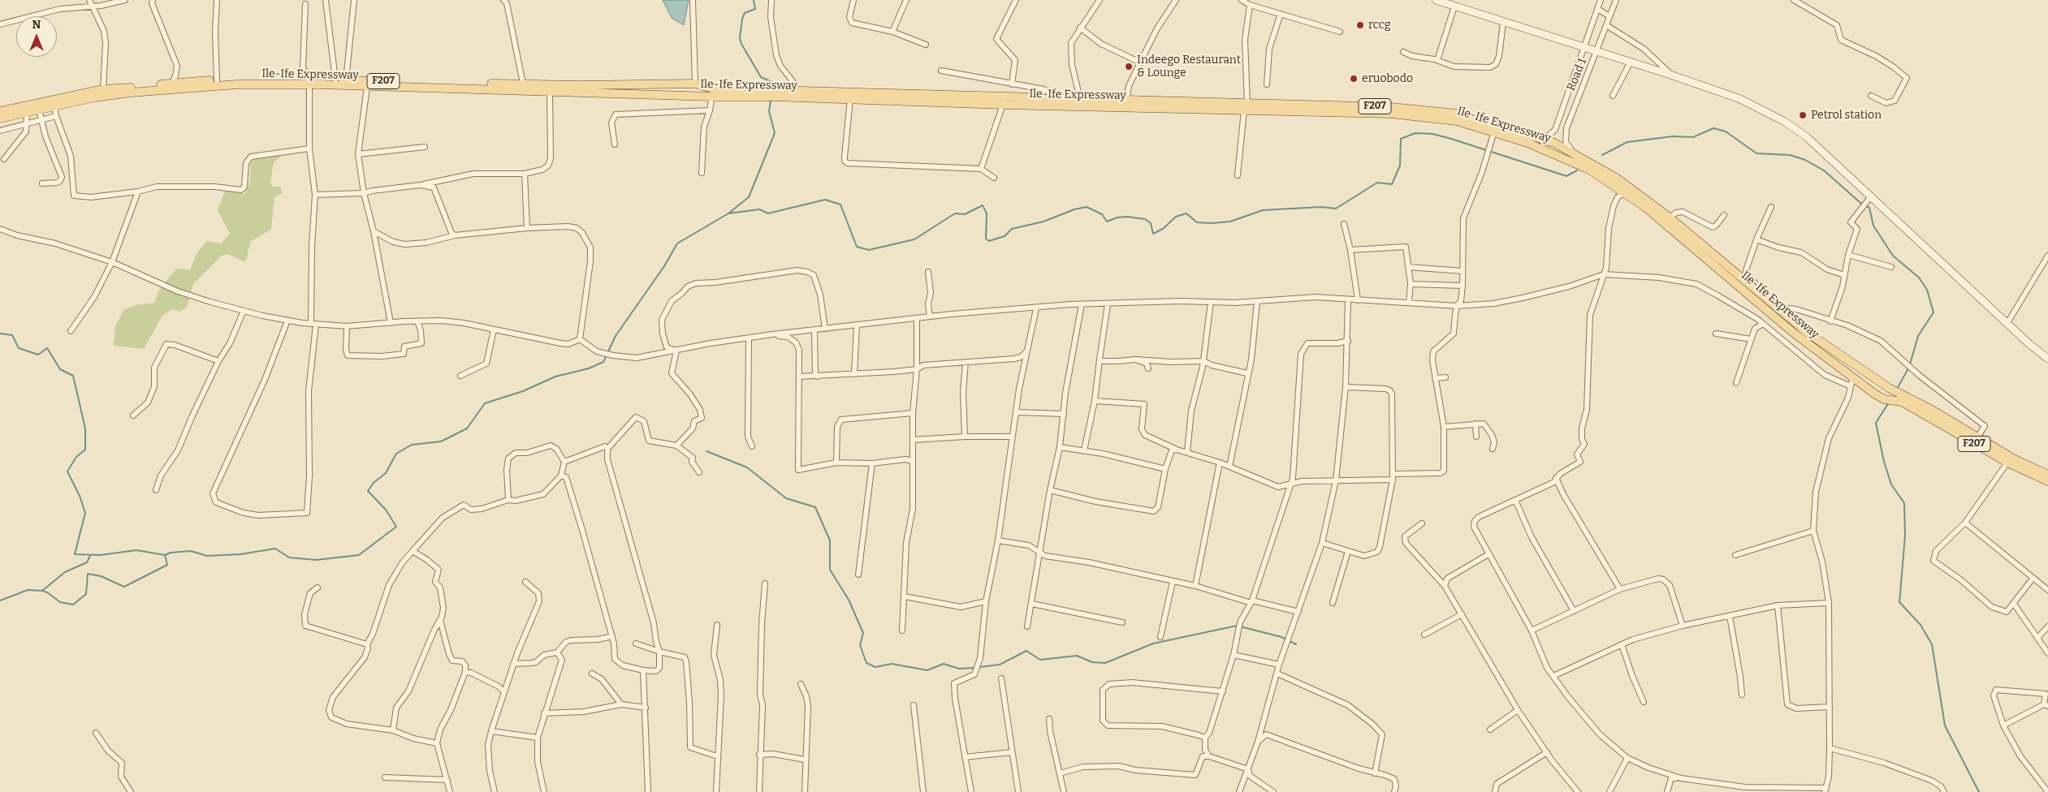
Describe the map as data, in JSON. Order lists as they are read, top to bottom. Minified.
{"streets":{"main road":["Ile-Ife Expressway","F207"],"street":["Road 1"]},"crossings":[["Ile-Ife Expressway","Road 1"]],"places":["rccg","Indeego Restaurant & Lounge","eruobodo","Petrol station"],"north":"top"}
